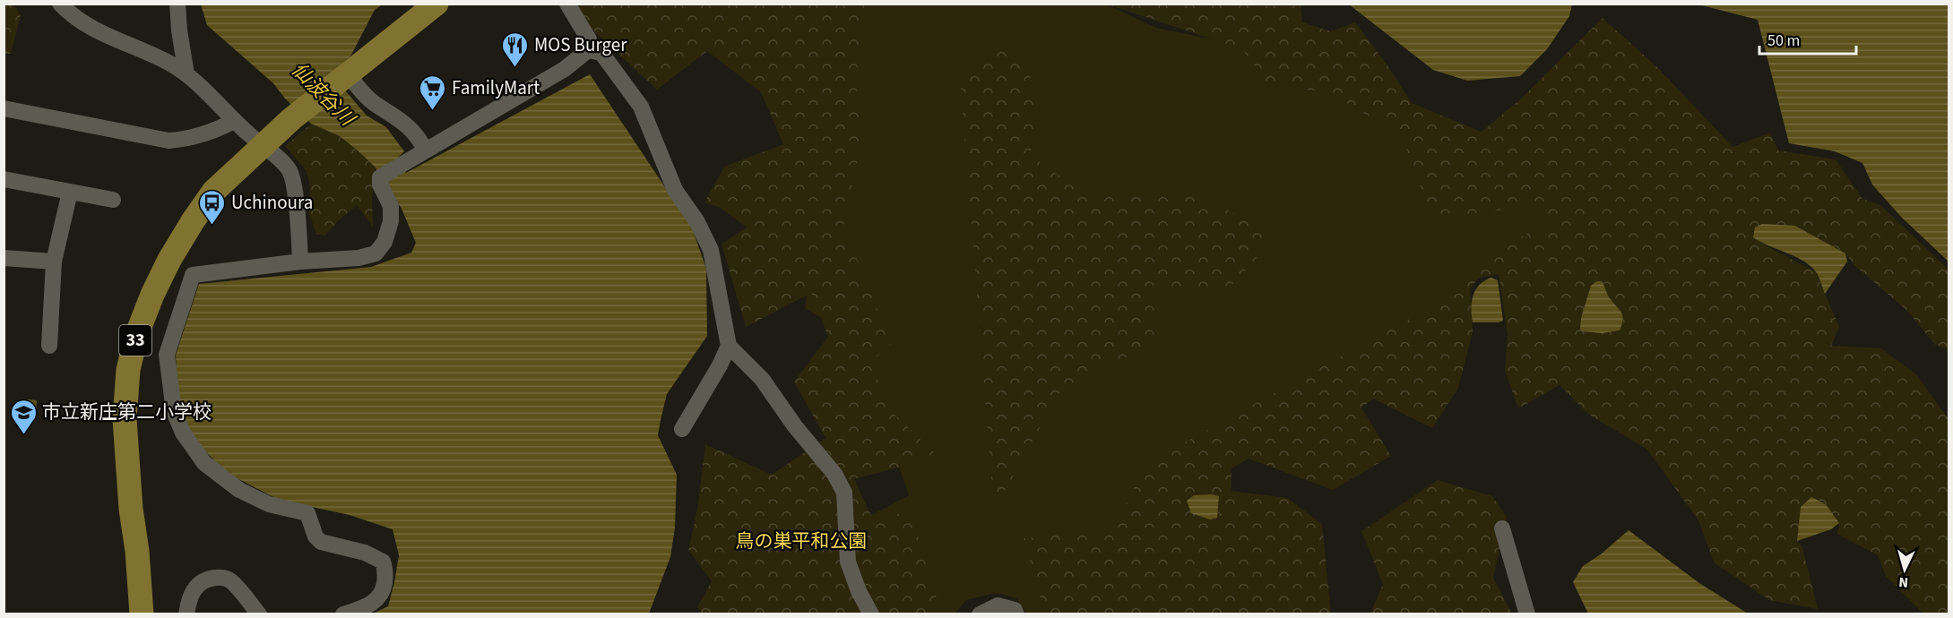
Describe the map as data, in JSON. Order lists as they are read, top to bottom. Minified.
{"streets":{"main road":["33"]},"water":["仙波谷川"],"parks":["鳥の巣平和公園"],"places":{"restaurant":["MOS Burger"],"supermarket":["FamilyMart"],"bus stop":["Uchinoura"],"school or university":["市立新庄第二小学校"]},"scale_bar":"50 m","north":"bottom"}
